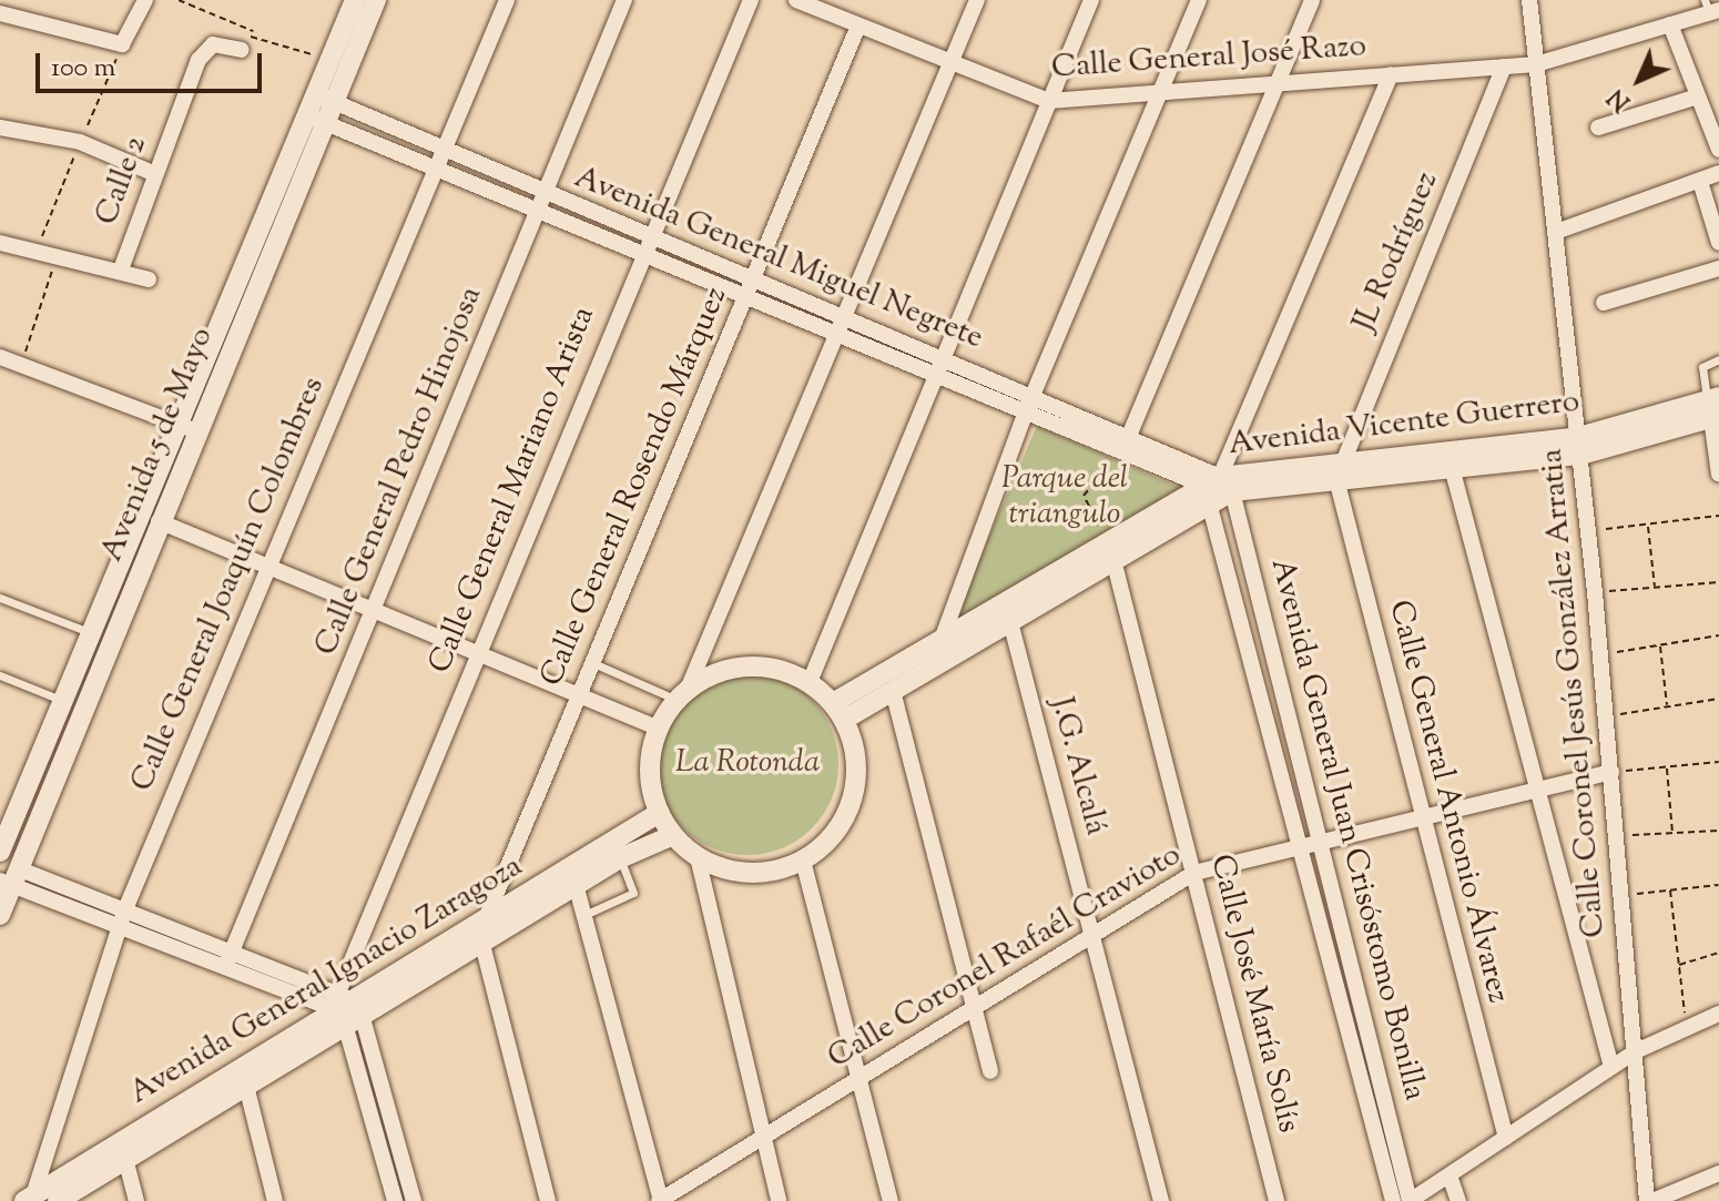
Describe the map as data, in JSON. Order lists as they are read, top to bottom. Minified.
{"streets":{"main road":["Avenida Vicente Guerrero","Avenida 5 de Mayo","Avenida General Ignacio Zaragoza"],"street":["Calle General José Razo","Calle 2","JL Rodríguez","Avenida General Miguel Negrete","Calle General Pedro Hinojosa","Calle General Rosendo Márquez","Calle General Mariano Arista","Calle General Joaquín Colombres","Calle Coronel Jesús González Arratia","J.G. Alcalá","Calle General Antonio Álvarez","Avenida General Juan Crisóstomo Bonilla","Calle Coronel Rafaél Cravioto","Calle José María Solís"]},"crossings":[["Calle General José Razo","JL Rodríguez"],["Calle General José Razo","Calle General Rosendo Márquez"],["Calle General José Razo","Calle Coronel Jesús González Arratia"],["JL Rodríguez","Avenida Vicente Guerrero"],["JL Rodríguez","Calle General Antonio Álvarez"],["Avenida General Miguel Negrete","Avenida Vicente Guerrero"],["Avenida General Miguel Negrete","Avenida 5 de Mayo"],["Avenida General Miguel Negrete","Calle General Pedro Hinojosa"],["Avenida General Miguel Negrete","Calle General Rosendo Márquez"],["Avenida General Miguel Negrete","Calle General Mariano Arista"],["Avenida General Miguel Negrete","Calle General Joaquín Colombres"],["Avenida General Miguel Negrete","Avenida General Juan Crisóstomo Bonilla"],["Avenida Vicente Guerrero","Calle Coronel Jesús González Arratia"],["Avenida Vicente Guerrero","J.G. Alcalá"],["Avenida Vicente Guerrero","Calle General Antonio Álvarez"],["Avenida Vicente Guerrero","Avenida General Juan Crisóstomo Bonilla"],["Avenida Vicente Guerrero","Avenida General Ignacio Zaragoza"],["Avenida Vicente Guerrero","Calle José María Solís"],["Calle General Rosendo Márquez","Avenida General Ignacio Zaragoza"],["Calle General Mariano Arista","Avenida General Ignacio Zaragoza"],["Calle General Joaquín Colombres","Avenida General Ignacio Zaragoza"],["Calle Coronel Jesús González Arratia","Calle Coronel Rafaél Cravioto"],["J.G. Alcalá","Calle Coronel Rafaél Cravioto"],["Calle General Antonio Álvarez","Calle Coronel Rafaél Cravioto"],["Avenida General Juan Crisóstomo Bonilla","Calle Coronel Rafaél Cravioto"],["Calle Coronel Rafaél Cravioto","Calle José María Solís"]],"parks":["Parque del triangulo","La Rotonda"],"scale_bar":"100 m","north":"bottom left"}
